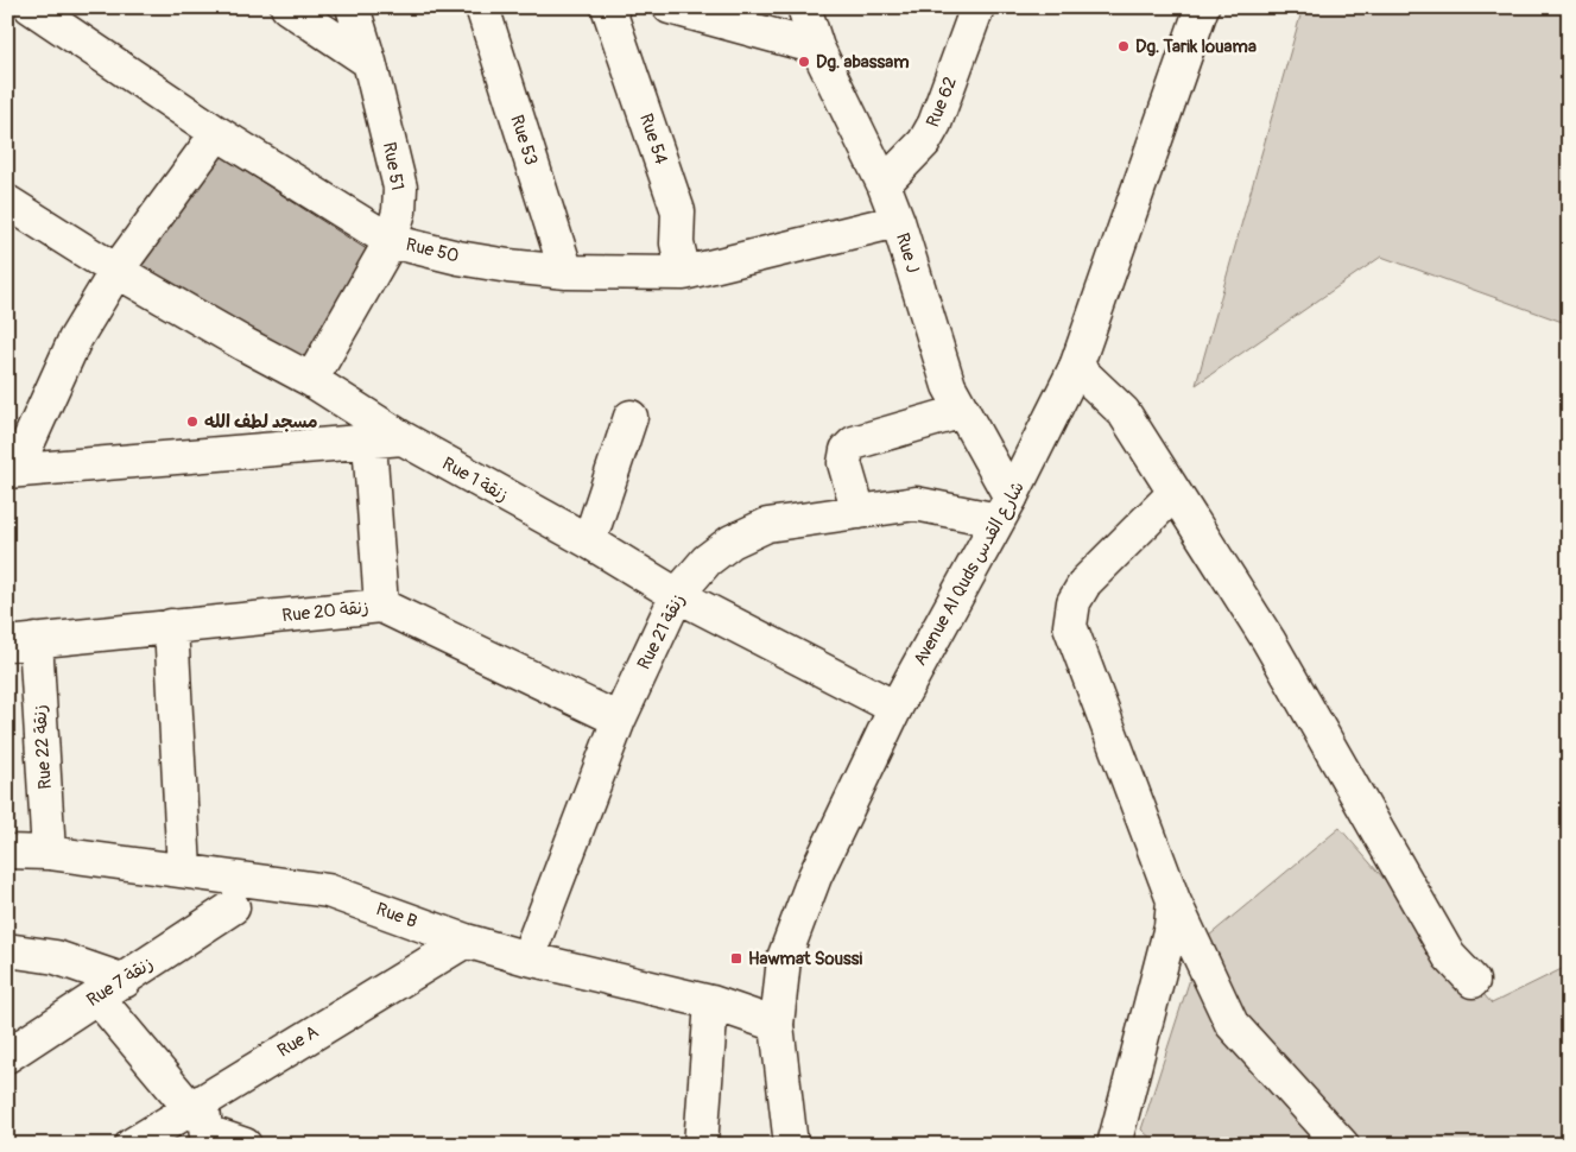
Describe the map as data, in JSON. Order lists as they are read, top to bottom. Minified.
{"streets":{"street":["Rue 62","Rue 54","Rue 53","Rue 51","Rue 50","Rue J","Rue 1 زنقة","Avenue Al Quds شارع القدس","Rue 20 زنقة","Rue 21 زنقة","Rue 22 زنقة","Rue B","Rue 7 زنقة","Rue A"]},"crossings":[["Rue 62","Rue J"],["Rue 54","Rue 50"],["Rue 53","Rue 50"],["Rue 51","Rue 50"],["Rue 51","Rue 1 زنقة"],["Rue 50","Rue J"],["Rue J","Avenue Al Quds شارع القدس"],["Rue J","Rue 21 زنقة"],["Rue 1 زنقة","Avenue Al Quds شارع القدس"],["Rue 1 زنقة","Rue 21 زنقة"],["Avenue Al Quds شارع القدس","Rue 21 زنقة"],["Avenue Al Quds شارع القدس","Rue B"],["Rue 20 زنقة","Rue 21 زنقة"],["Rue 20 زنقة","Rue 22 زنقة"],["Rue 21 زنقة","Rue B"],["Rue 22 زنقة","Rue B"],["Rue B","Rue A"]],"places":{"other":["Dg. Tarik louama","Dg. abassam","مسجد لطف الله"],"transit":["Hawmat Soussi"]}}
